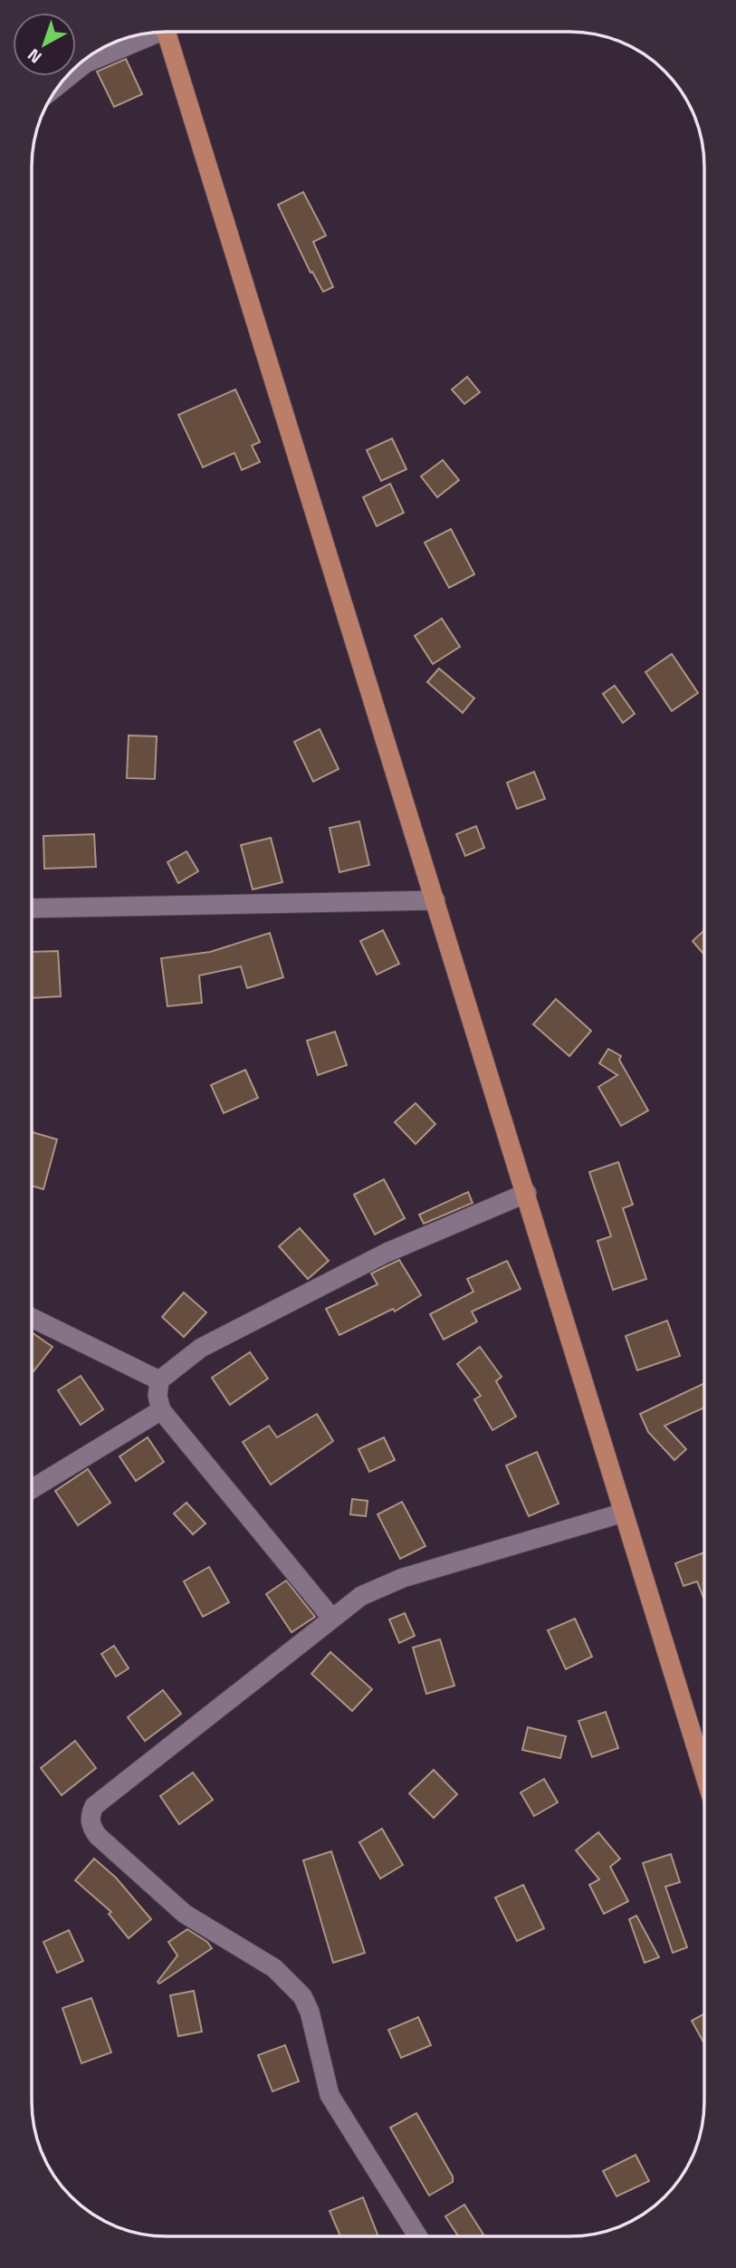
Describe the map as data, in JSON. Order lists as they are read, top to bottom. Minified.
{"north":"bottom left"}
